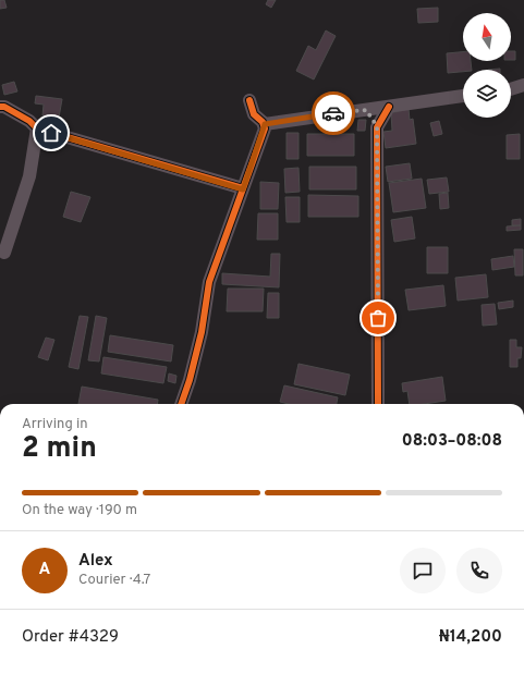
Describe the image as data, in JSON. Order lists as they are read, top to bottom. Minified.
{"north":"top","page":{"heading":["2 min","Arriving in","08:03–08:08"],"panel":["Alex","Courier · 4.7","Order #4329","₦14,200"],"bar":"On the way · 190 m","round":"A"}}
